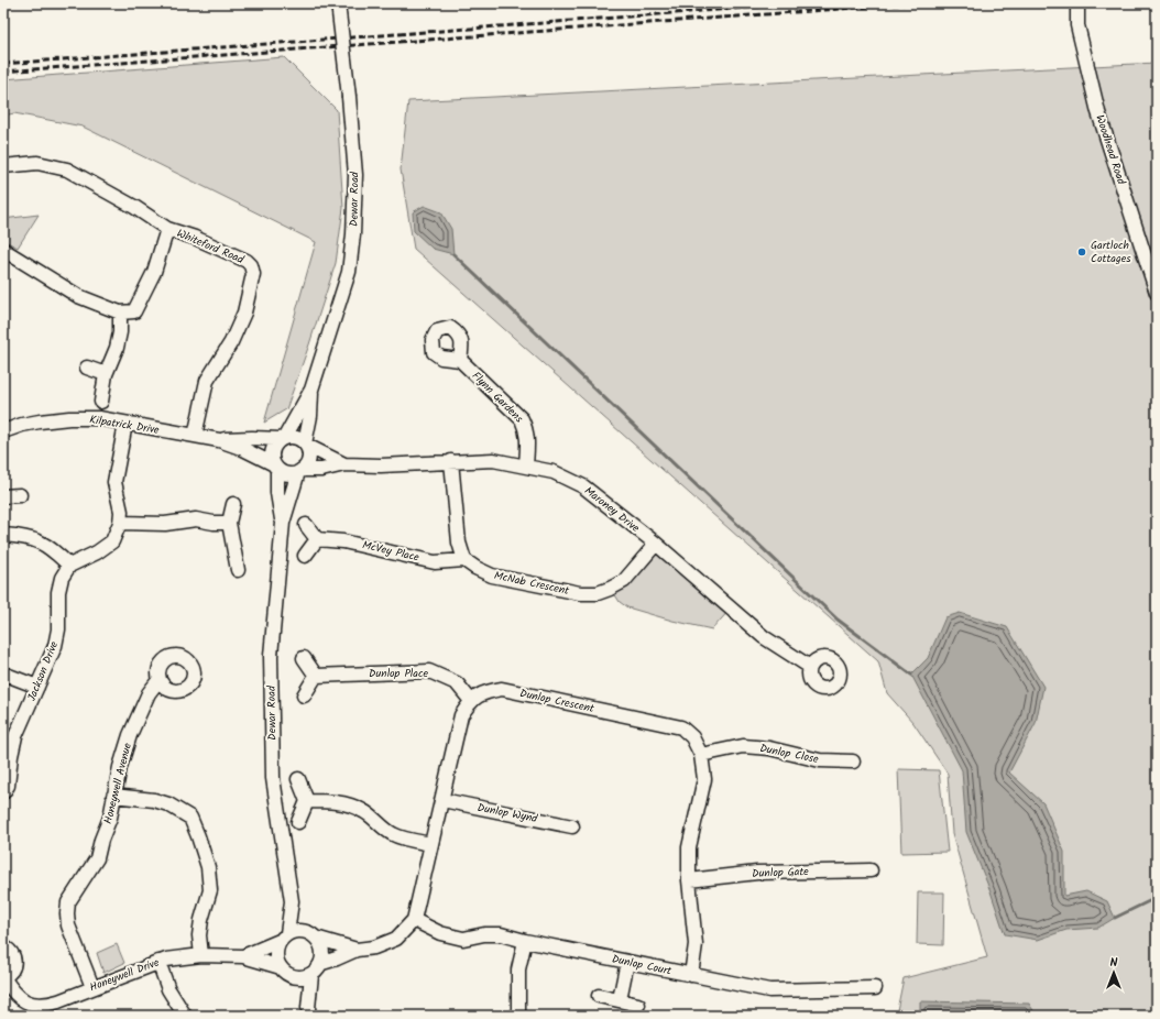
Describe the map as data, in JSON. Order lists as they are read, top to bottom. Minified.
{"streets":{"street":["Woodhead Road","Dewar Road","Whiteford Road","Flynn Gardens","Kilpatrick Drive","Maroney Drive","McVey Place","McNab Crescent","Jackson Drive","Dunlop Place","Dunlop Crescent","Dunlop Close","Honeywell Avenue","Dunlop Wynd","Dunlop Gate","Dunlop Court","Honeywell Drive"]},"crossings":[["Dewar Road","Kilpatrick Drive"],["Dewar Road","Maroney Drive"],["Dewar Road","Honeywell Drive"],["Whiteford Road","Kilpatrick Drive"],["Flynn Gardens","Maroney Drive"],["Kilpatrick Drive","Maroney Drive"],["Maroney Drive","McNab Crescent"],["McVey Place","McNab Crescent"],["Dunlop Place","Dunlop Crescent"],["Dunlop Crescent","Dunlop Close"],["Dunlop Crescent","Dunlop Gate"],["Dunlop Crescent","Dunlop Court"],["Honeywell Avenue","Honeywell Drive"]],"places":["Gartloch Cottages"],"north":"top"}
